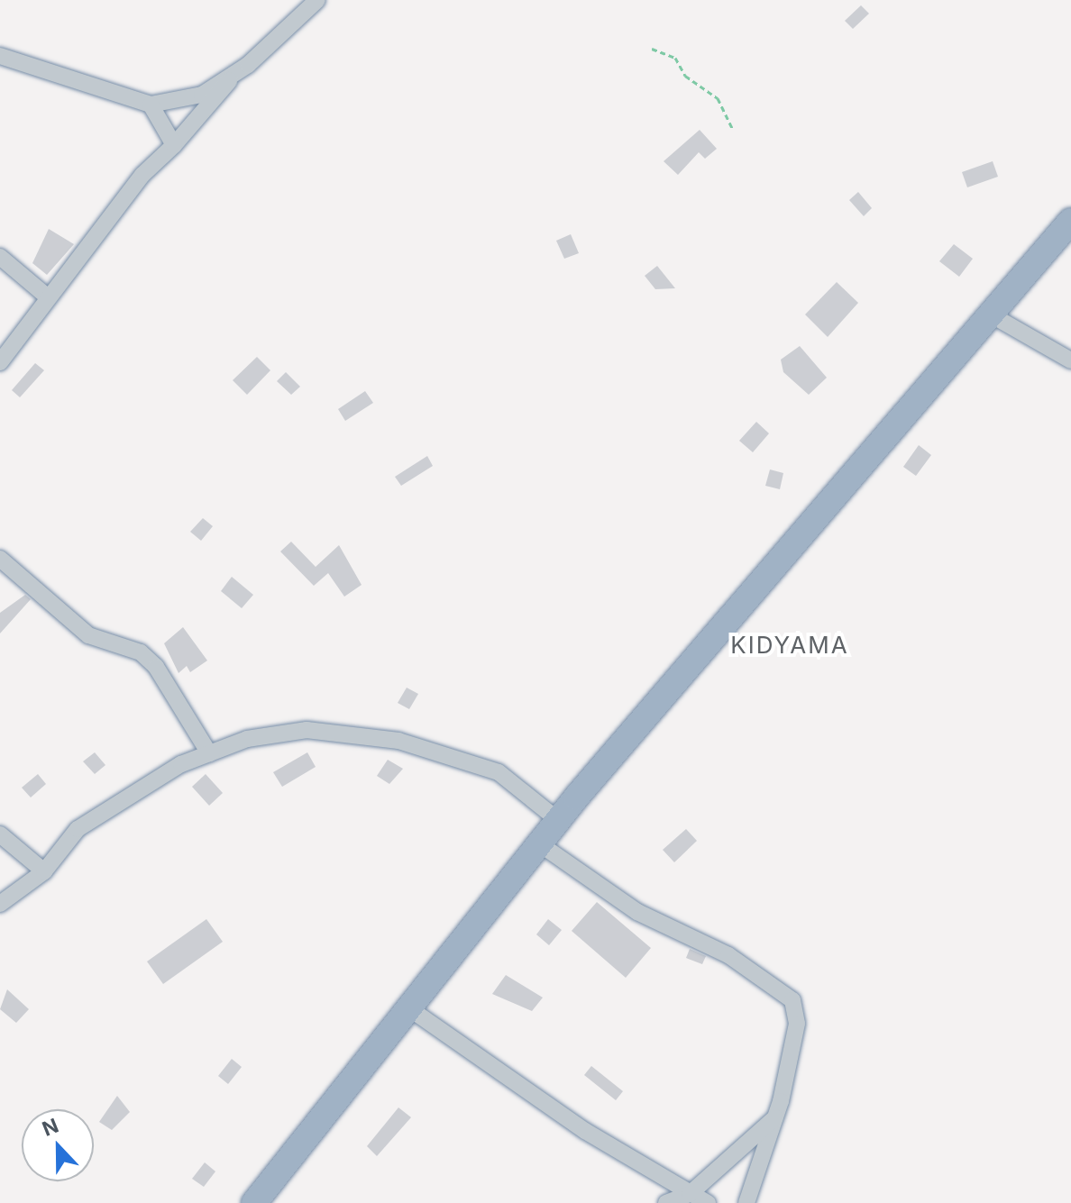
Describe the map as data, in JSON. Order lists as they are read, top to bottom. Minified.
{"districts":["KIDYAMA"],"north":"top"}
